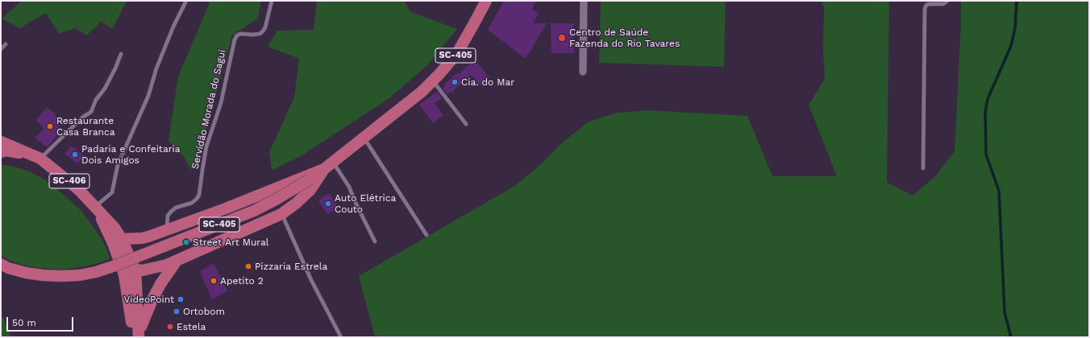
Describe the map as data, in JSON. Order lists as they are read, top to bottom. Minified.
{"streets":{"main road":["SC-405","SC-406"],"lane":["Servidão Morada do Sagui"]},"crossings":[["SC-405","SC-406"]],"places":["Centro de Saúde Fazenda do Rio Tavares","Cia. do Mar","Restaurante Casa Branca","Padaria e Confeitaria Dois Amigos","Auto Elétrica Couto","Street Art Mural","Pizzaria Estrela","Apetito 2","VideoPoint","Ortobom","Estela"],"scale_bar":"50 m"}
